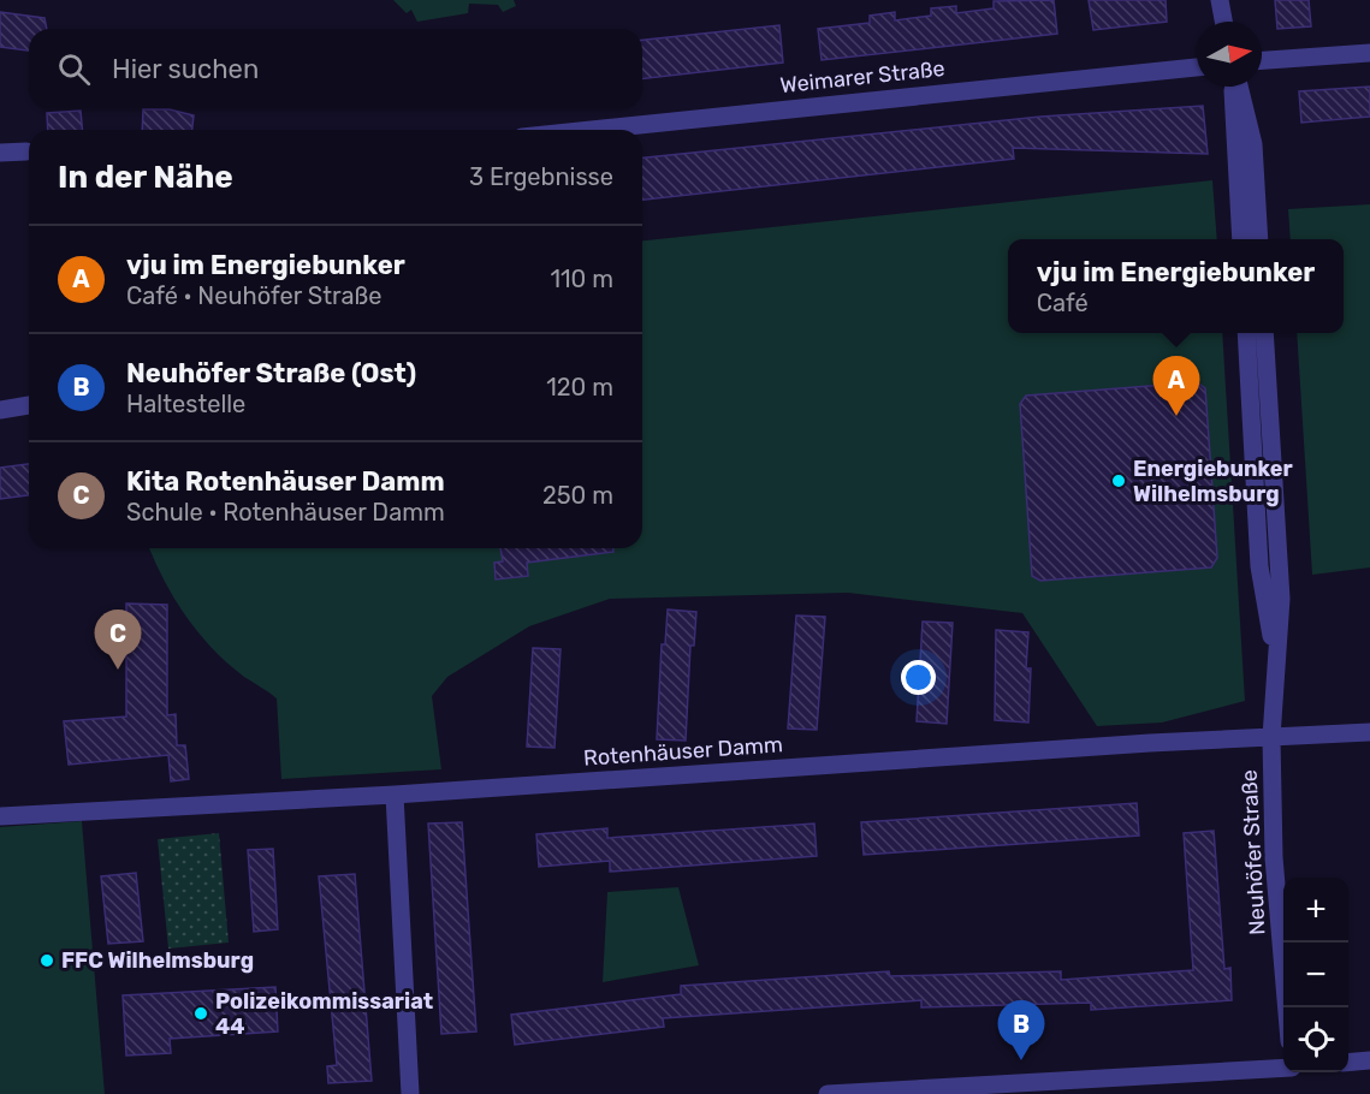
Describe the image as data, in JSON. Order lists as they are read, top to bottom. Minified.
{"streets":{"street":["Weimarer Straße","Rotenhäuser Damm","Neuhöfer Straße"]},"crossings":[["Rotenhäuser Damm","Neuhöfer Straße"]],"places":["Energiebunker Wilhelmsburg","FFC Wilhelmsburg","Polizeikommissariat 44"],"north":"right","page":{"search":"Hier suchen","heading":["In der Nähe","3 Ergebnisse"],"list":[{"mark":"A","name":"vju im Energiebunker","note":"Café · Neuhöfer Straße","value":"110 m"},{"mark":"B","name":"Neuhöfer Straße (Ost)","note":"Haltestelle","value":"120 m"},{"mark":"C","name":"Kita Rotenhäuser Damm","note":"Schule · Rotenhäuser Damm","value":"250 m"}],"popup":["vju im Energiebunker","Café"],"pins":["A","C","B"],"map_buttons":["+","−"]}}
